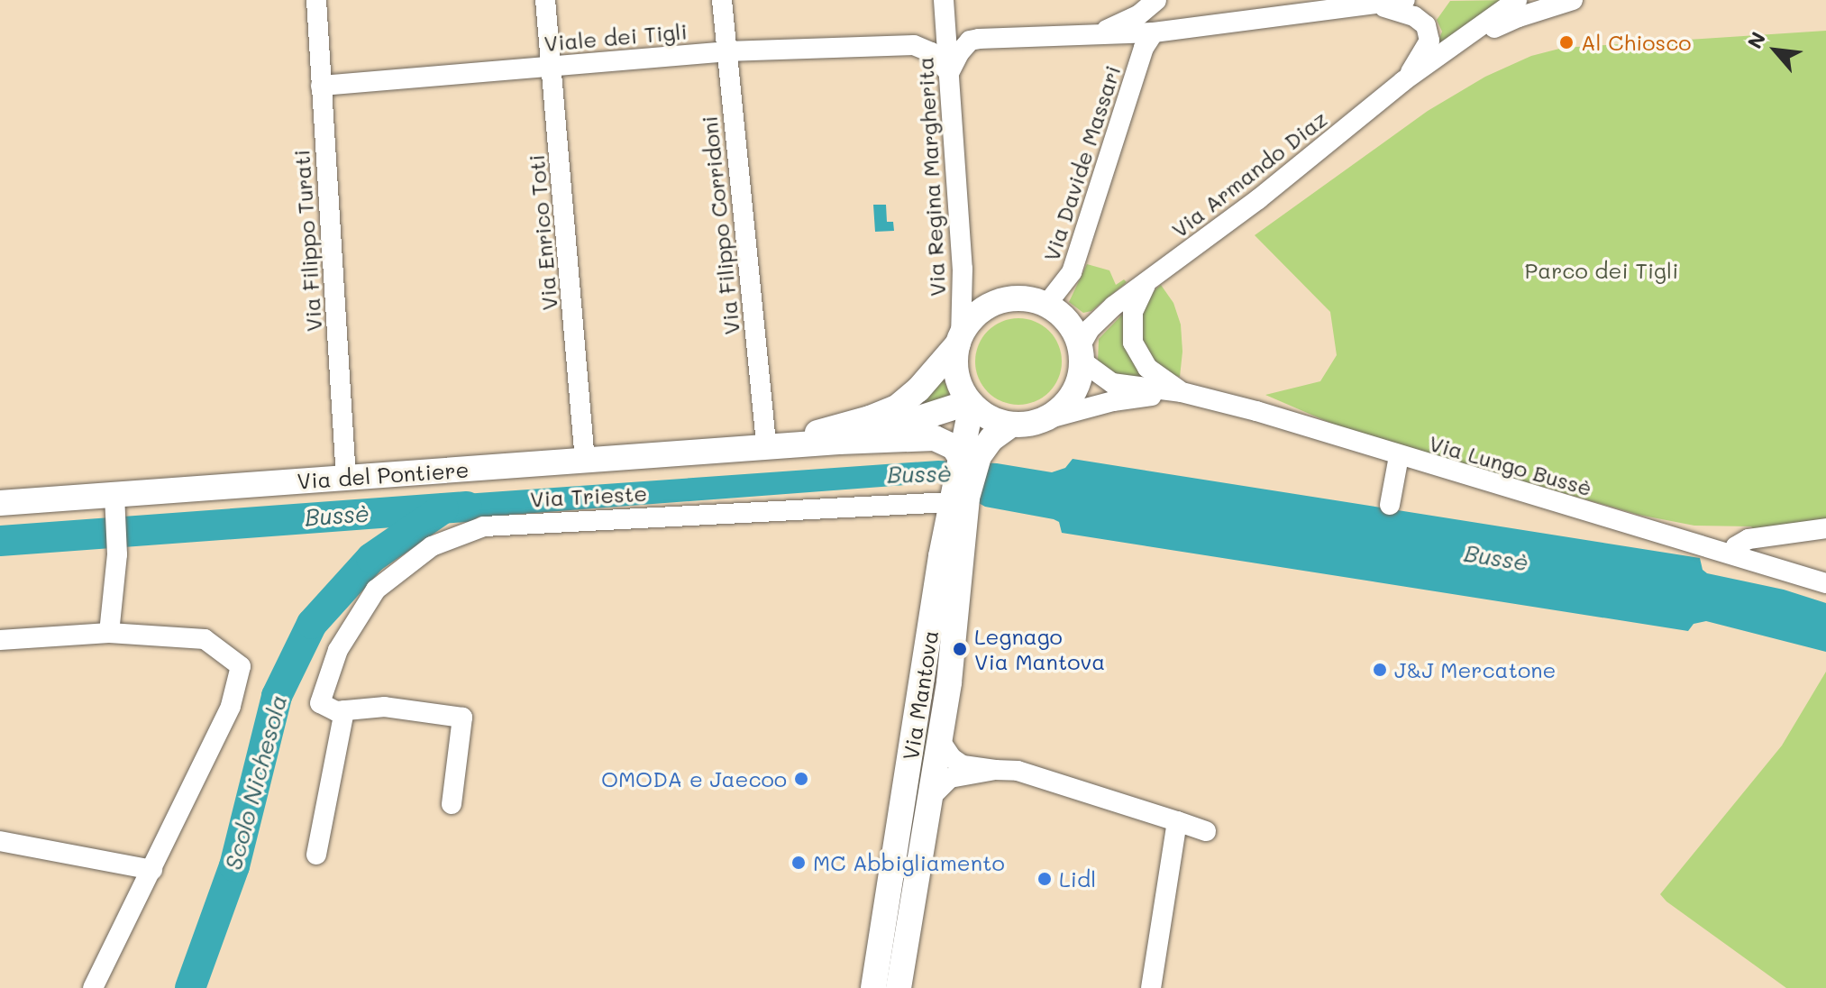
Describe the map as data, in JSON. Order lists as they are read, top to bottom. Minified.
{"streets":{"main road":["Via del Pontiere","Via Mantova"],"street":["Viale dei Tigli","Via Davide Massari","Via Armando Diaz","Via Regina Margherita","Via Filippo Corridoni","Via Enrico Toti","Via Filippo Turati","Via Lungo Bussè","Via Trieste"]},"crossings":[["Viale dei Tigli","Via Filippo Corridoni"],["Viale dei Tigli","Via Enrico Toti"],["Viale dei Tigli","Via Filippo Turati"],["Via Davide Massari","Via Armando Diaz"],["Via Davide Massari","Via Regina Margherita"],["Via Davide Massari","Via Lungo Bussè"],["Via Davide Massari","Via del Pontiere"],["Via Davide Massari","Via Mantova"],["Via Armando Diaz","Via Regina Margherita"],["Via Armando Diaz","Via Lungo Bussè"],["Via Armando Diaz","Via del Pontiere"],["Via Armando Diaz","Via Mantova"],["Via Regina Margherita","Via Lungo Bussè"],["Via Regina Margherita","Via del Pontiere"],["Via Regina Margherita","Via Mantova"],["Via Filippo Corridoni","Via del Pontiere"],["Via Enrico Toti","Via del Pontiere"],["Via Filippo Turati","Via del Pontiere"],["Via Lungo Bussè","Via del Pontiere"],["Via Lungo Bussè","Via Mantova"],["Via del Pontiere","Via Mantova"],["Via Trieste","Via Mantova"]],"water":["Bussè","Scolo Nichesola"],"parks":["Parco dei Tigli"],"places":["Al Chiosco","Legnago Via Mantova","J&J Mercatone","OMODA e Jaecoo","MC Abbigliamento","Lidl"],"north":"top left"}
